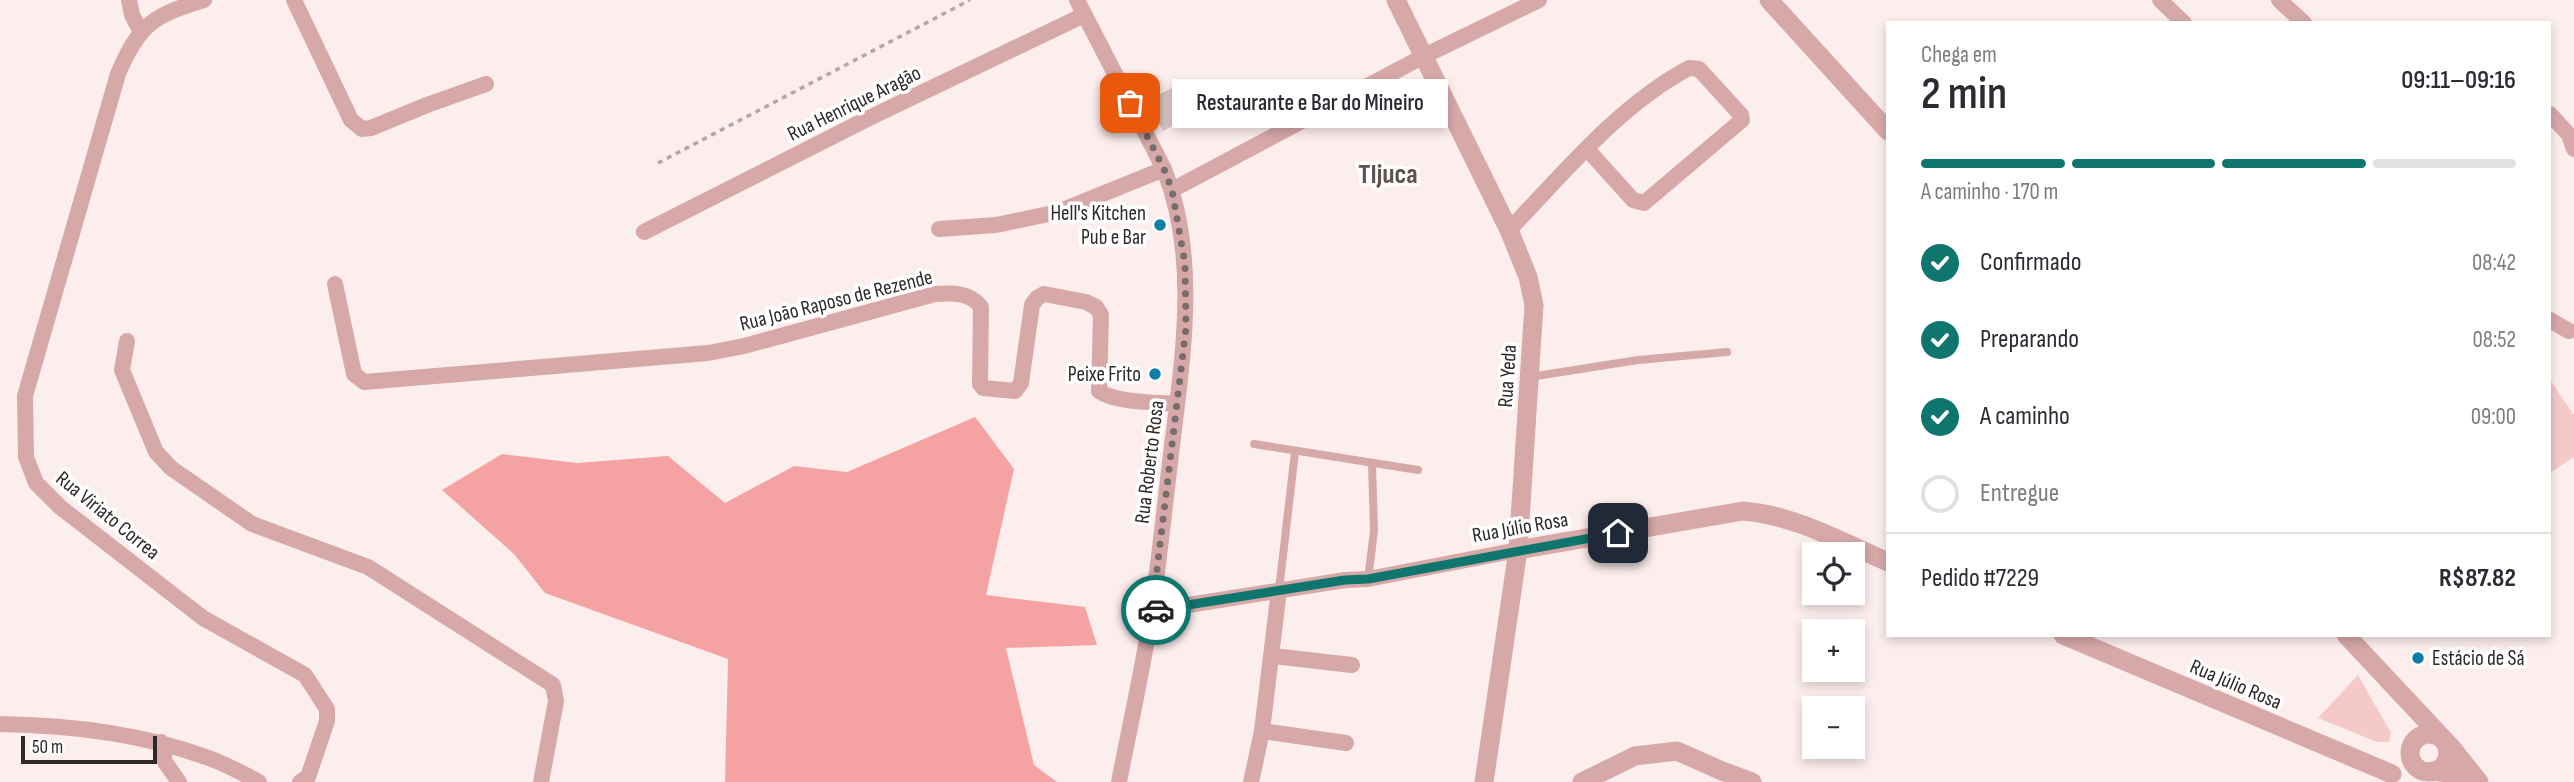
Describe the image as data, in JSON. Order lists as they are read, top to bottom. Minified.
{"streets":{"street":["Rua Henrique Aragão","Rua João Raposo de Rezende","Rua Yeda","Rua Roberto Rosa","Rua Viriato Correa","Rua Júlio Rosa"]},"crossings":[["Rua Henrique Aragão","Rua Roberto Rosa"],["Rua João Raposo de Rezende","Rua Roberto Rosa"],["Rua Yeda","Rua Júlio Rosa"],["Rua Roberto Rosa","Rua Júlio Rosa"]],"districts":["TIjuca"],"places":["Restaurante e Bar do Mineiro","Hell's Kitchen Pub e Bar","Peixe Frito","Estácio de Sá"],"scale_bar":"50 m","page":{"heading":["2 min","Chega em","09:11–09:16"],"panel":["Pedido #7229","R$87.82"],"bubble":"Restaurante e Bar do Mineiro","bar":"A caminho · 170 m","list":[["Confirmado","08:42"],["Preparando","08:52"],["A caminho","09:00"],"Entregue"],"map_buttons":["+","−"],"scale":"50 m"}}
